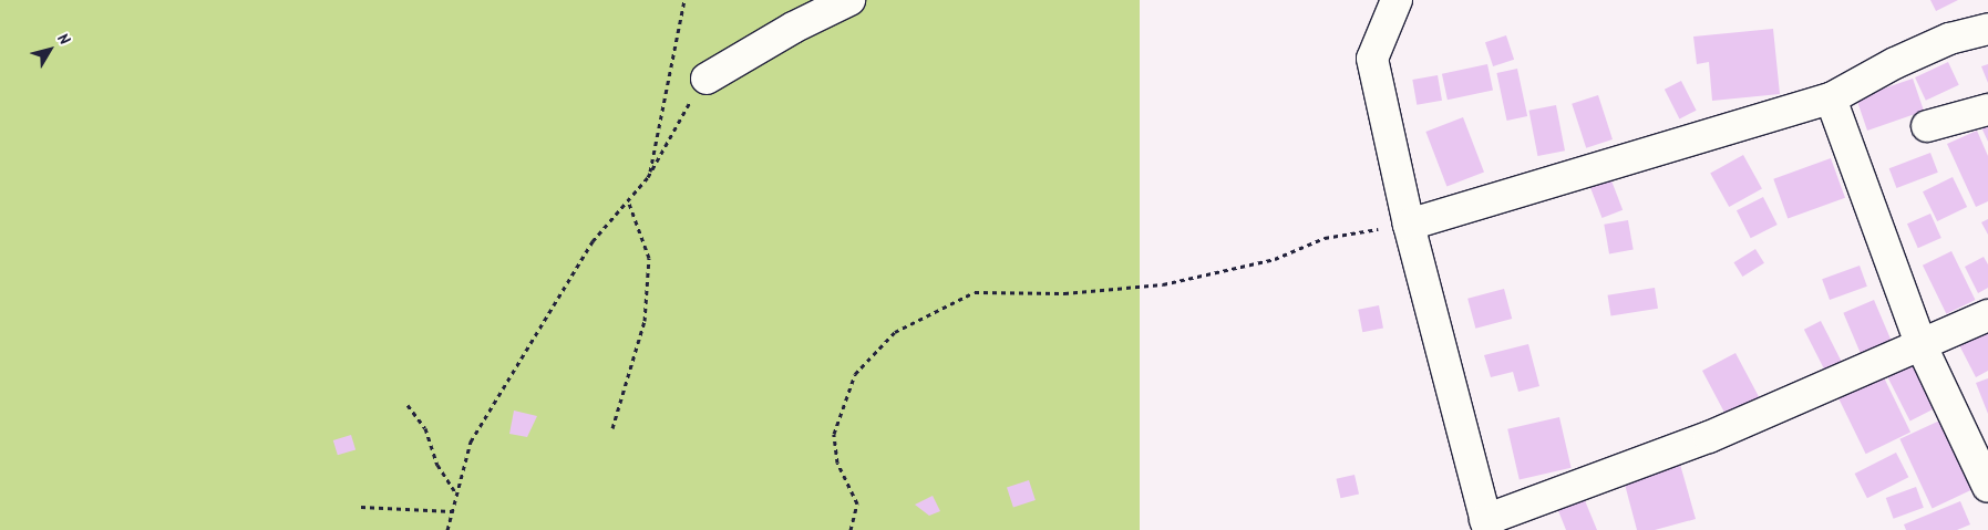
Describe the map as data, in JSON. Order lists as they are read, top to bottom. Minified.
{"north":"top right"}
